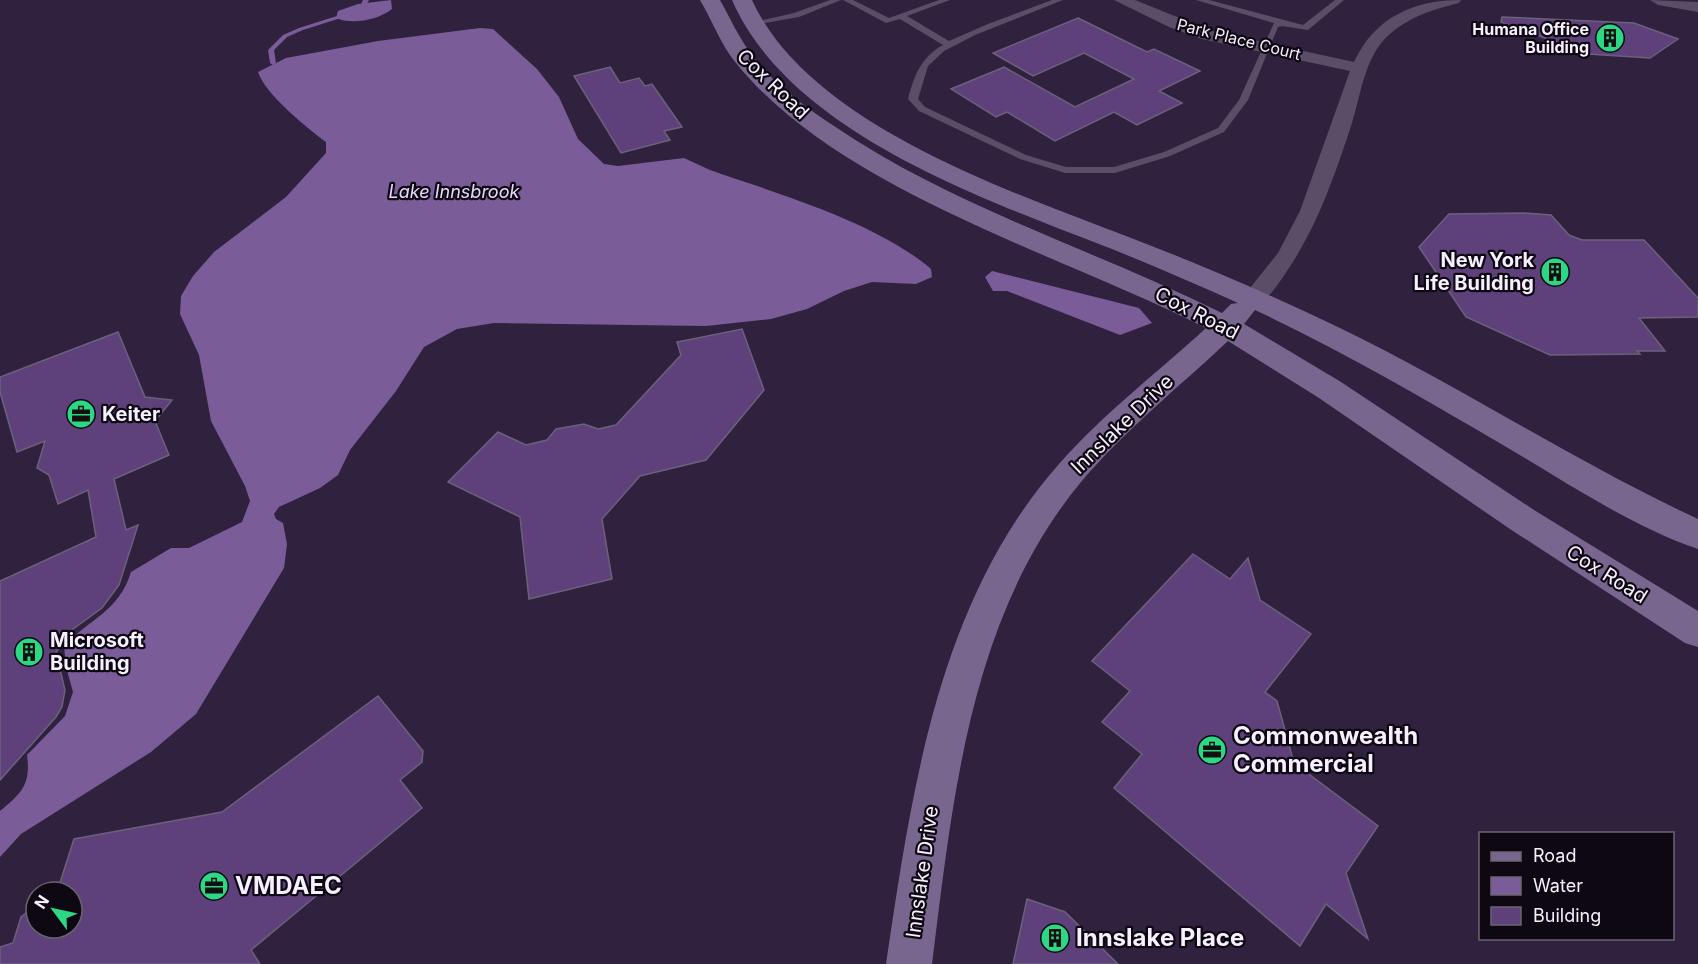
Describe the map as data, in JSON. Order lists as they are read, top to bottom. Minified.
{"streets":{"main road":["Cox Road","Innslake Drive"],"street":["Park Place Court"]},"crossings":[["Park Place Court","Innslake Drive"],["Cox Road","Innslake Drive"]],"water":["Lake Innsbrook"],"places":{"building":["Humana Office Building","New York Life Building","Microsoft Building","Innslake Place"],"office":["Keiter","Commonwealth Commercial","VMDAEC"]},"legend":["Road","Water","Building"],"north":"top left"}
